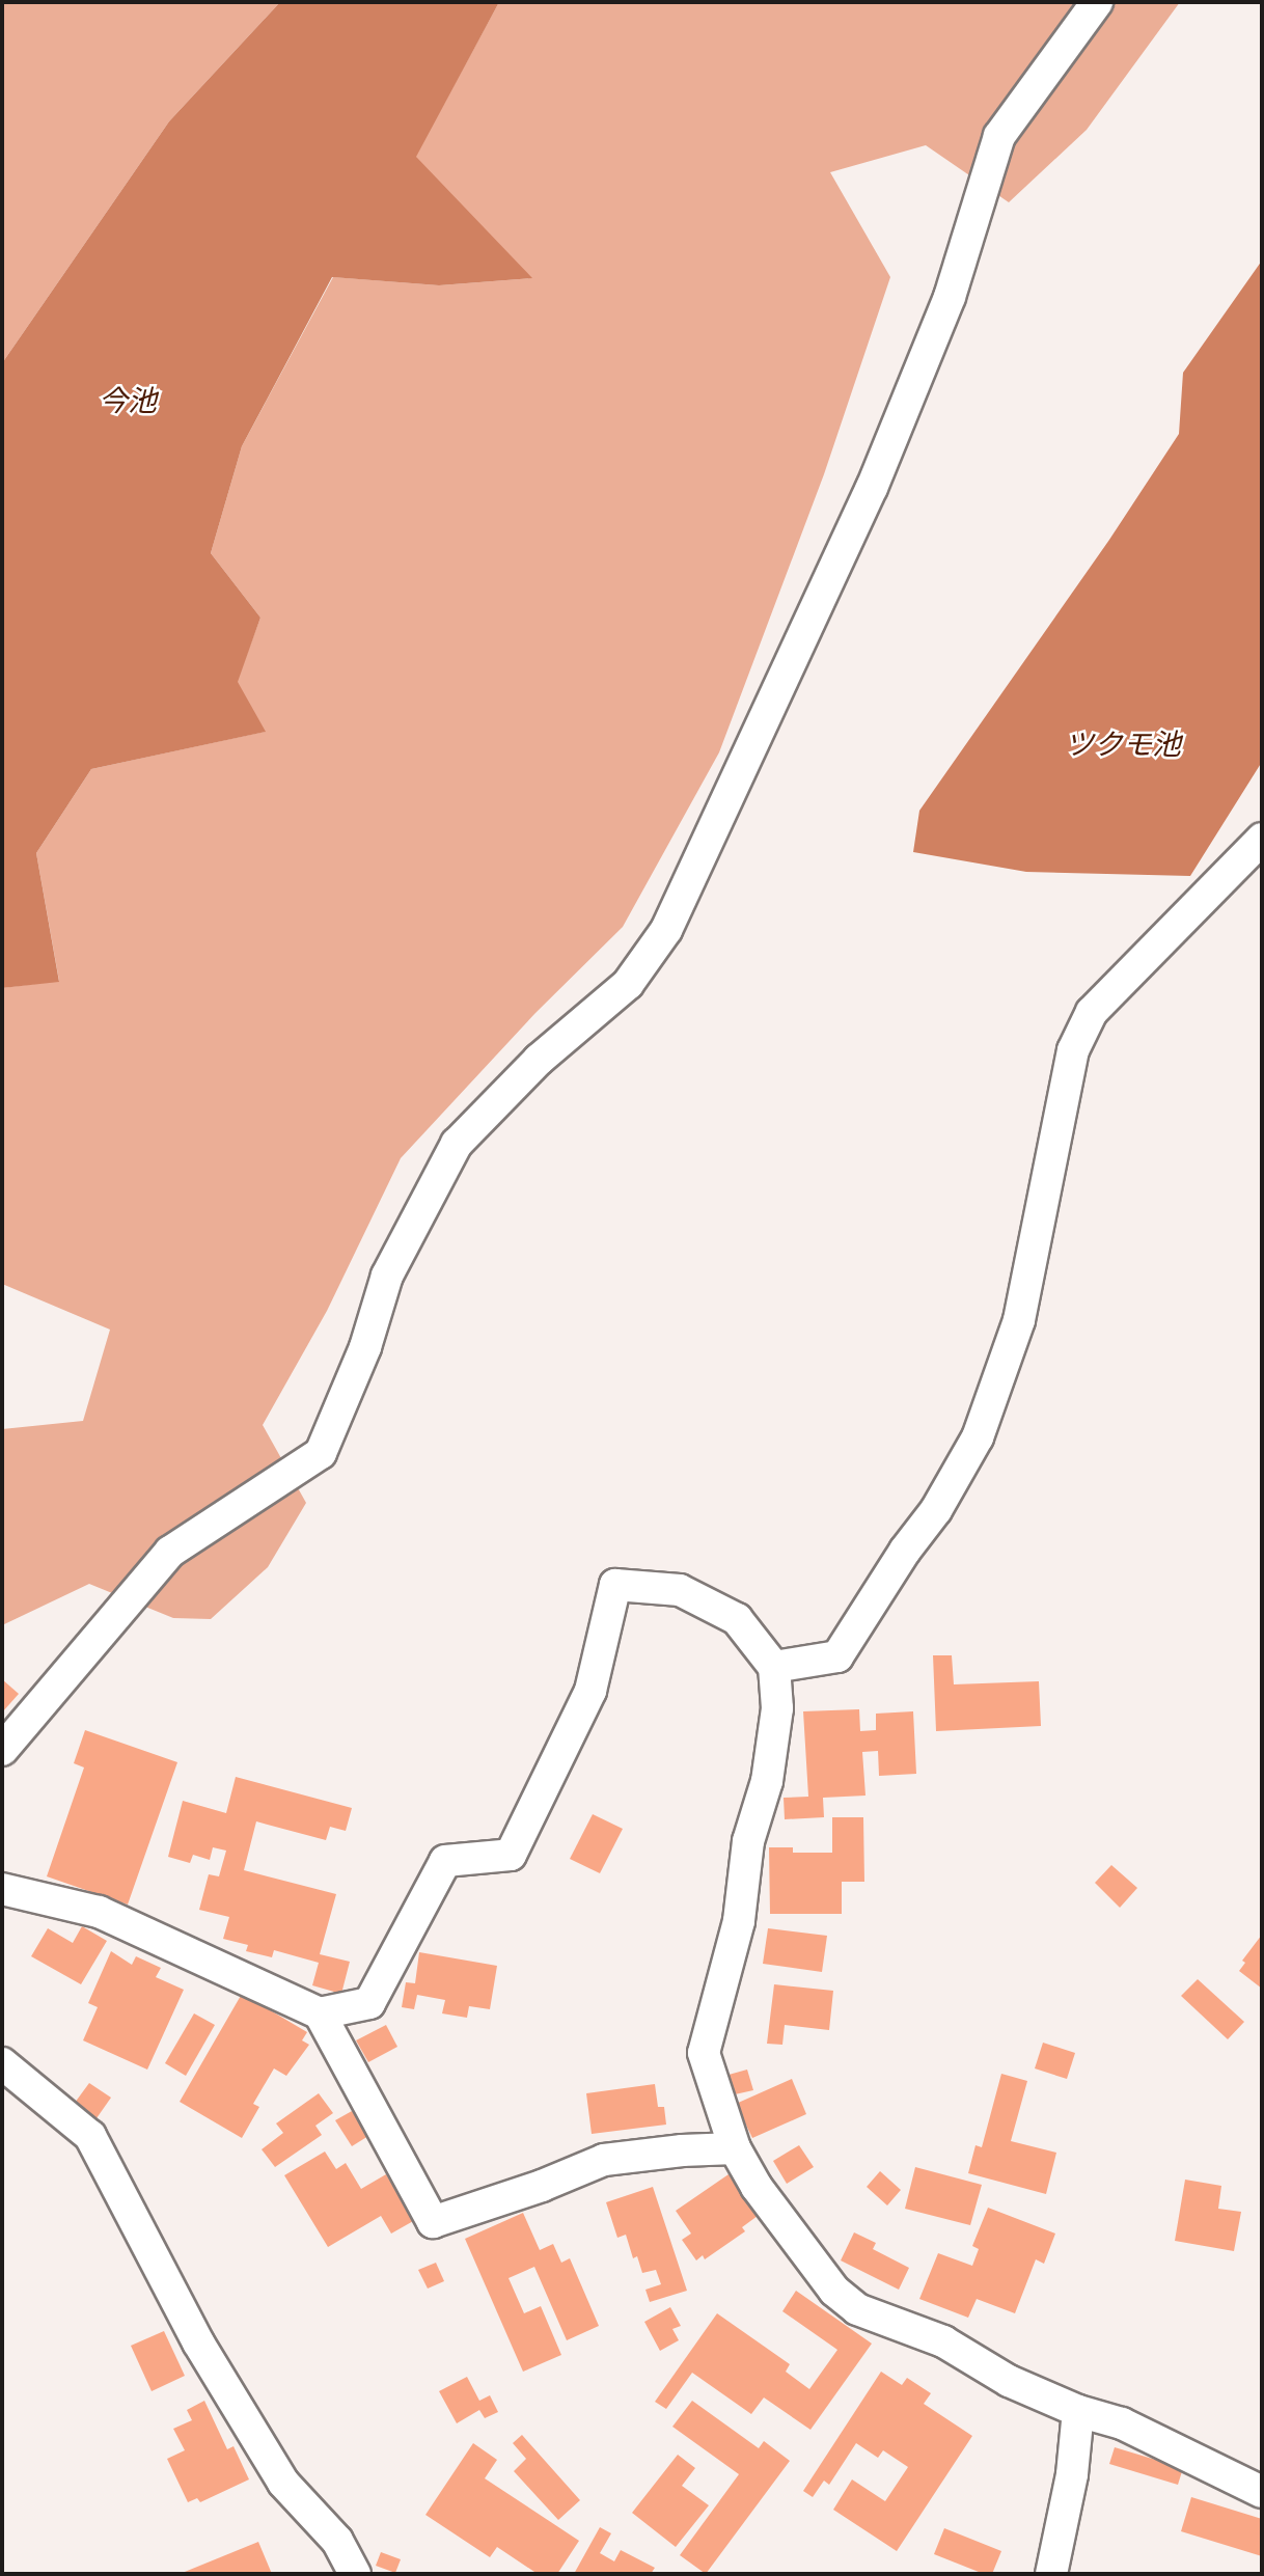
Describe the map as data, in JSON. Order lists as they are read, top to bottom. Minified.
{"water":["今池","ツクモ池"]}
